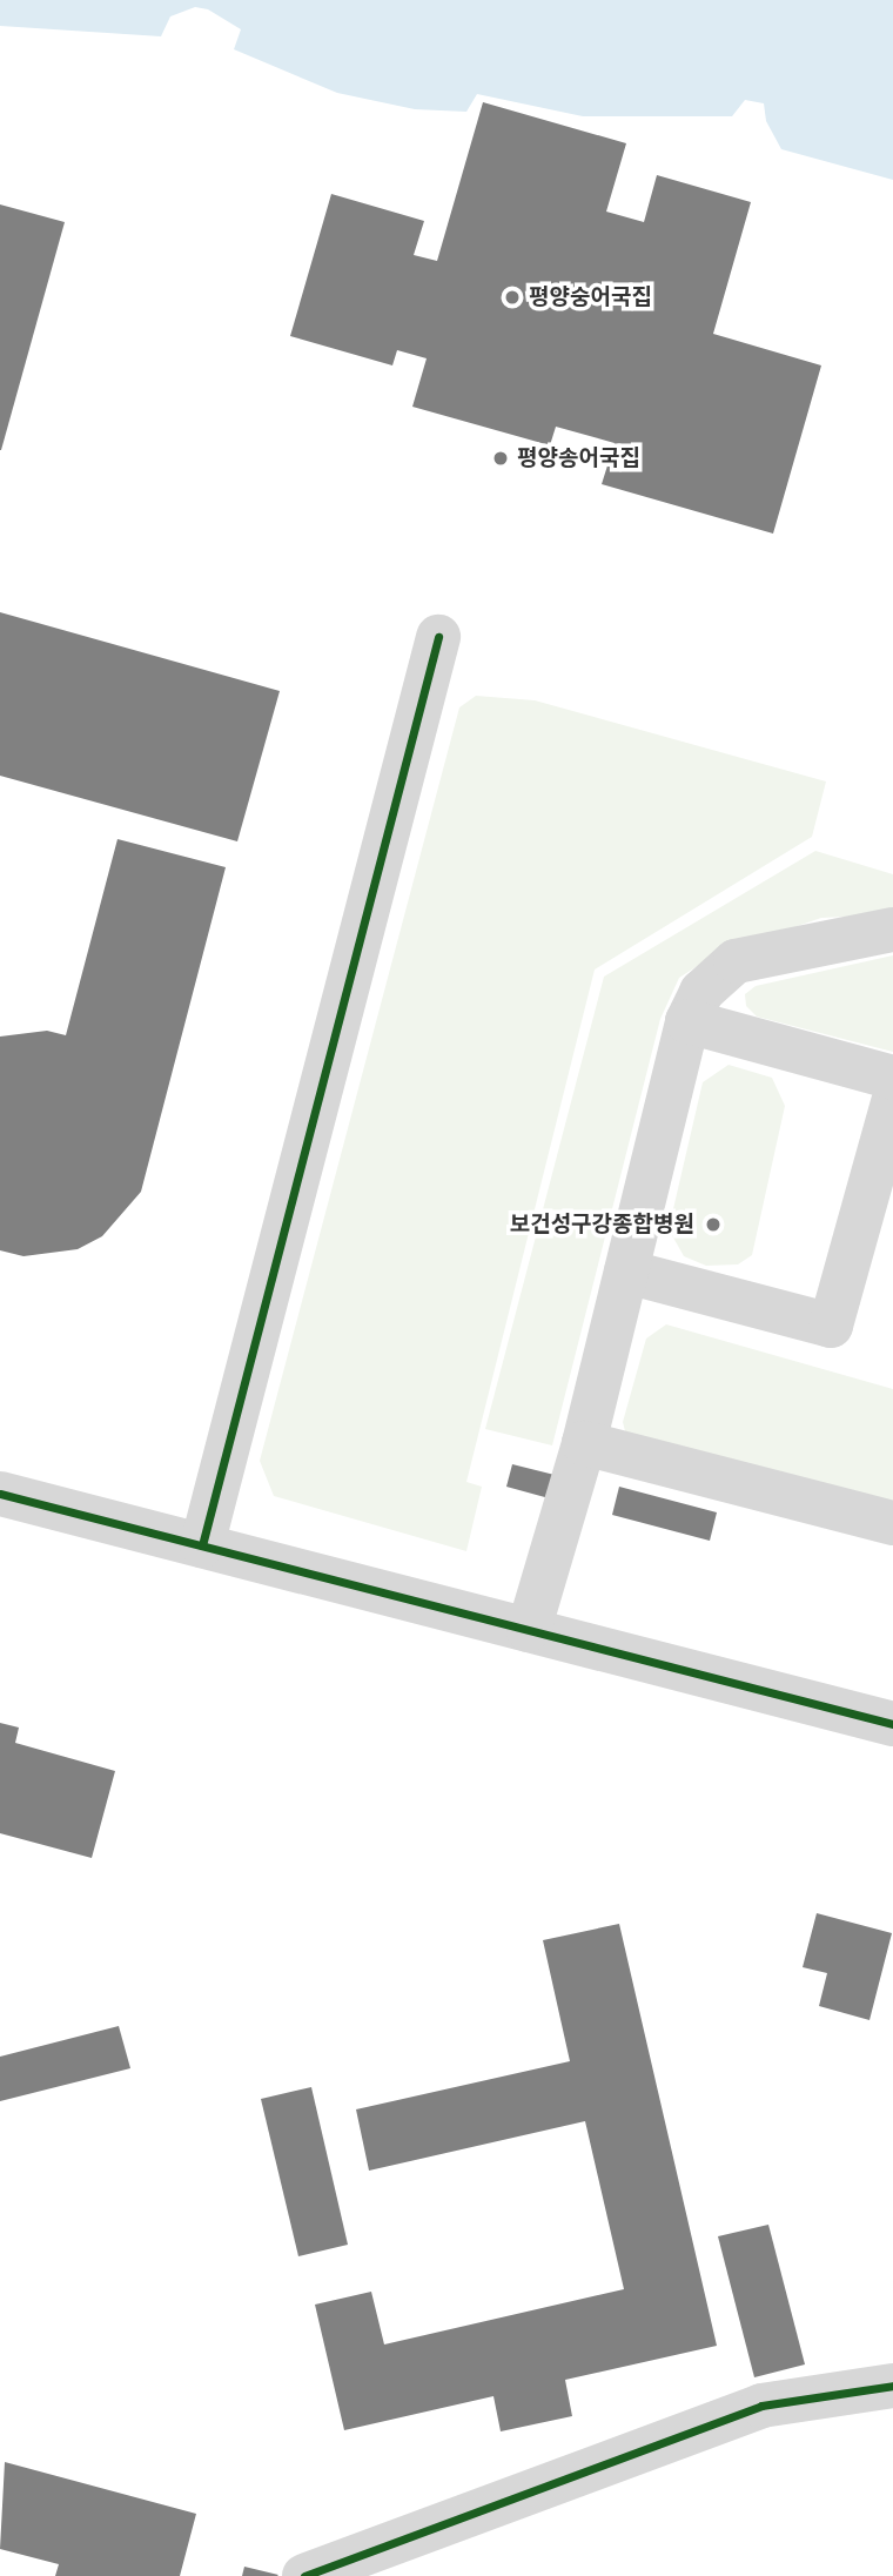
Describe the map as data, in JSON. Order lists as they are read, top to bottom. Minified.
{"places":["평양숭어국집","평양송어국집","보건성구강종합병원"]}
